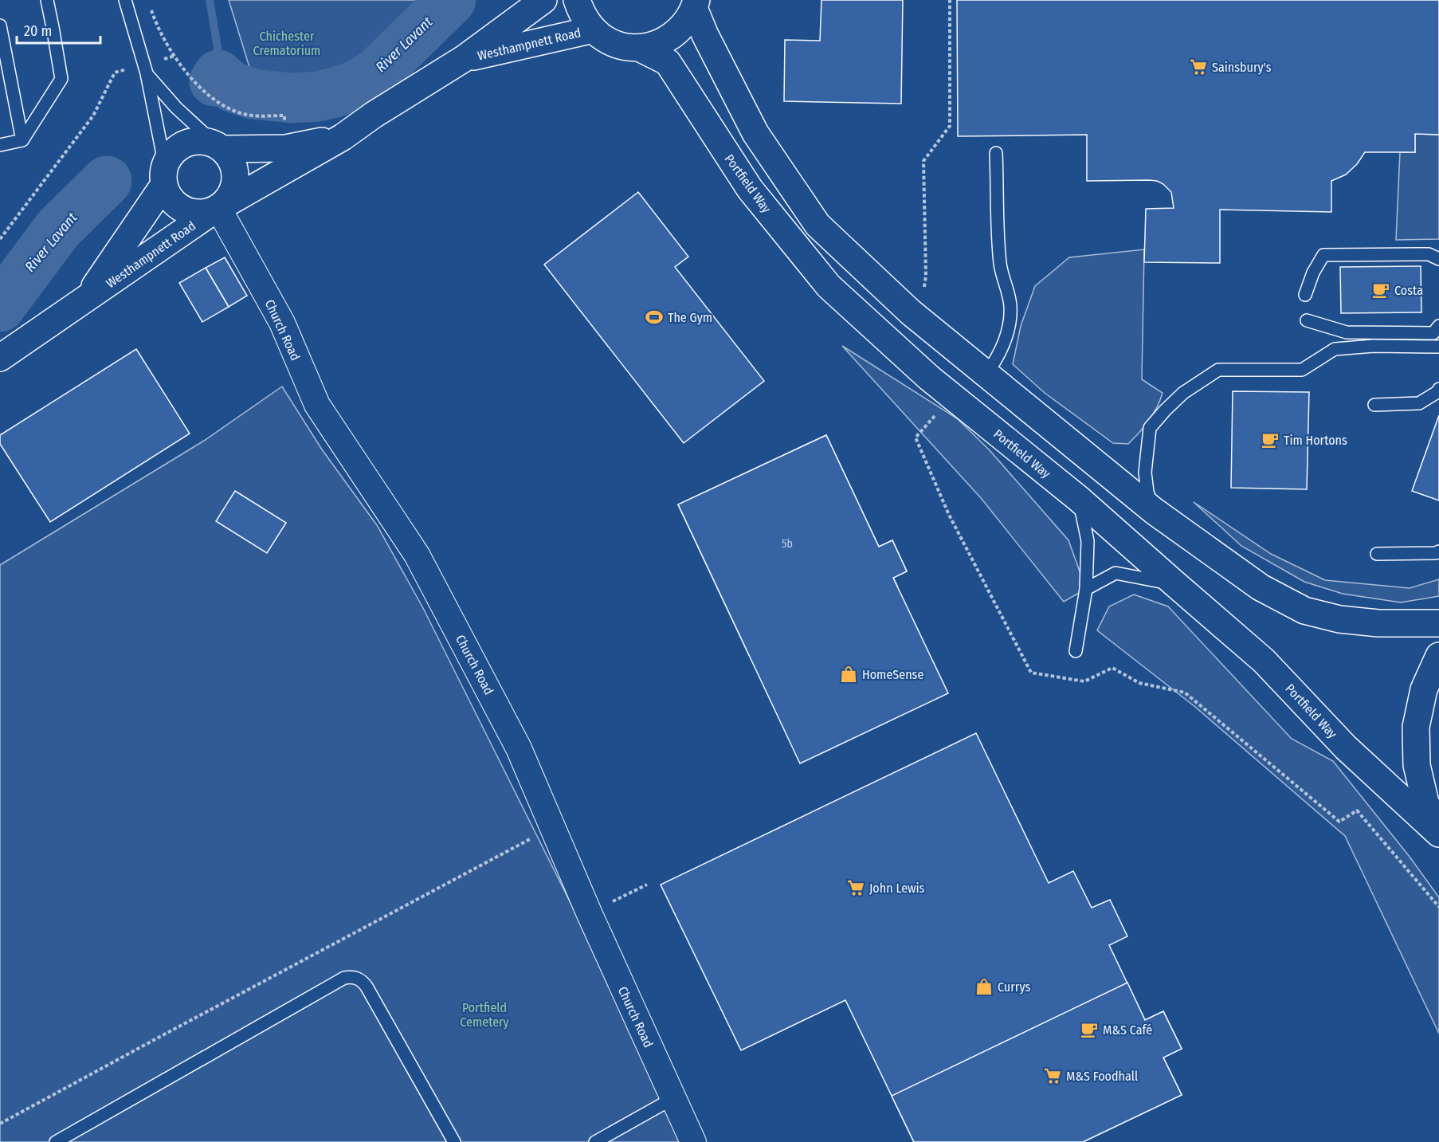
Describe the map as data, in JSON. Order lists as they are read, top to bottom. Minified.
{"streets":{"main road":["Westhampnett Road","Portfield Way"],"street":["Church Road"]},"crossings":[["Westhampnett Road","Portfield Way"],["Westhampnett Road","Church Road"]],"water":["River Lavant"],"parks":["Chichester Crematorium","Portfield Cemetery"],"places":{"supermarket":["Sainsbury's","John Lewis","M&S Foodhall"],"cafe":["Costa","Tim Hortons","M&S Café"],"sports":["The Gym"],"shop":["HomeSense","Currys"]},"house_numbers":["5b"],"scale_bar":"20 m"}
